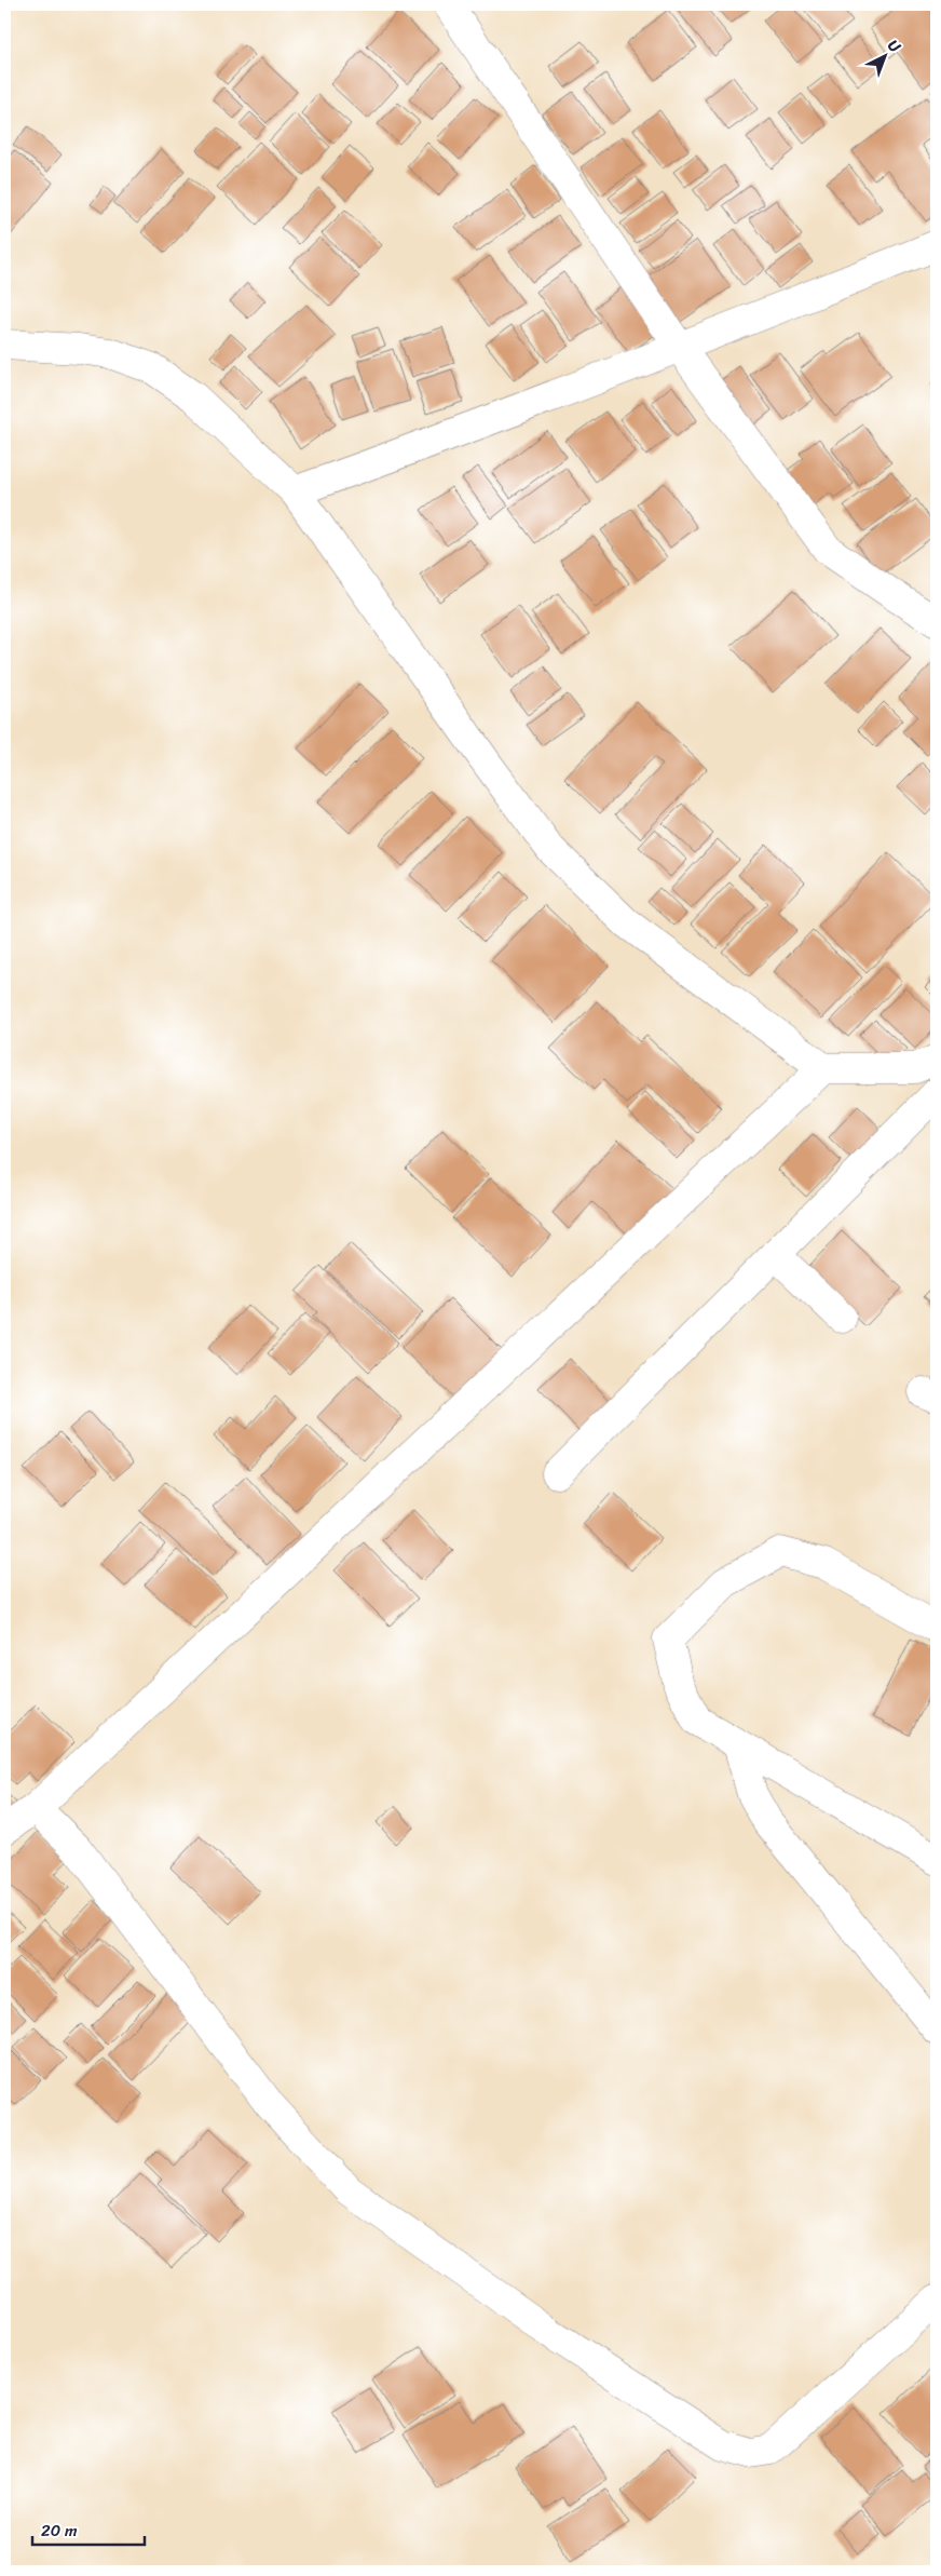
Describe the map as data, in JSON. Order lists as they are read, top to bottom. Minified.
{"scale_bar":"20 m","north":"top right"}
